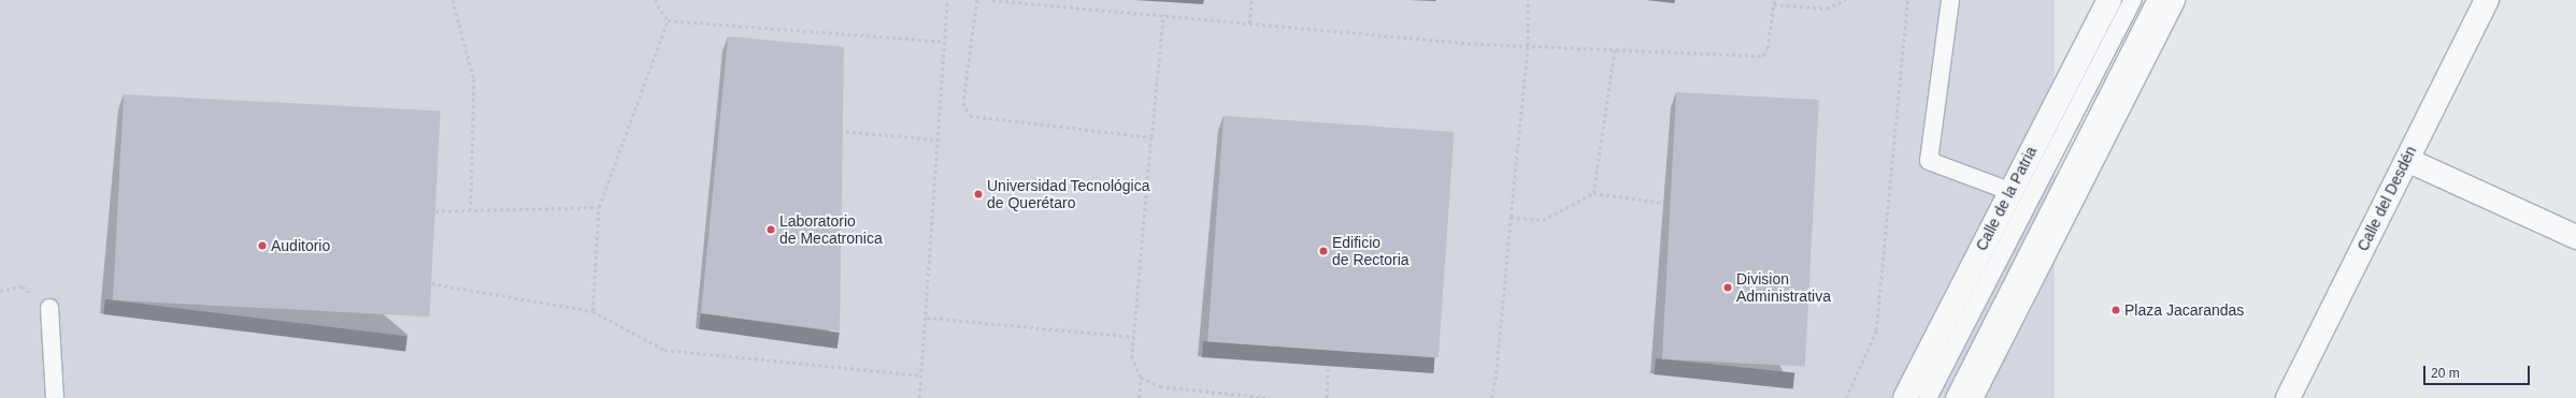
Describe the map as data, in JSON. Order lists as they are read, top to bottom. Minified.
{"streets":{"street":["Calle de la Patria","Calle del Desdén"]},"places":["Universidad Tecnológica de Querétaro","Laboratorio de Mecatronica","Auditorio","Edificio de Rectoria","Division Administrativa","Plaza Jacarandas"],"scale_bar":"20 m"}
